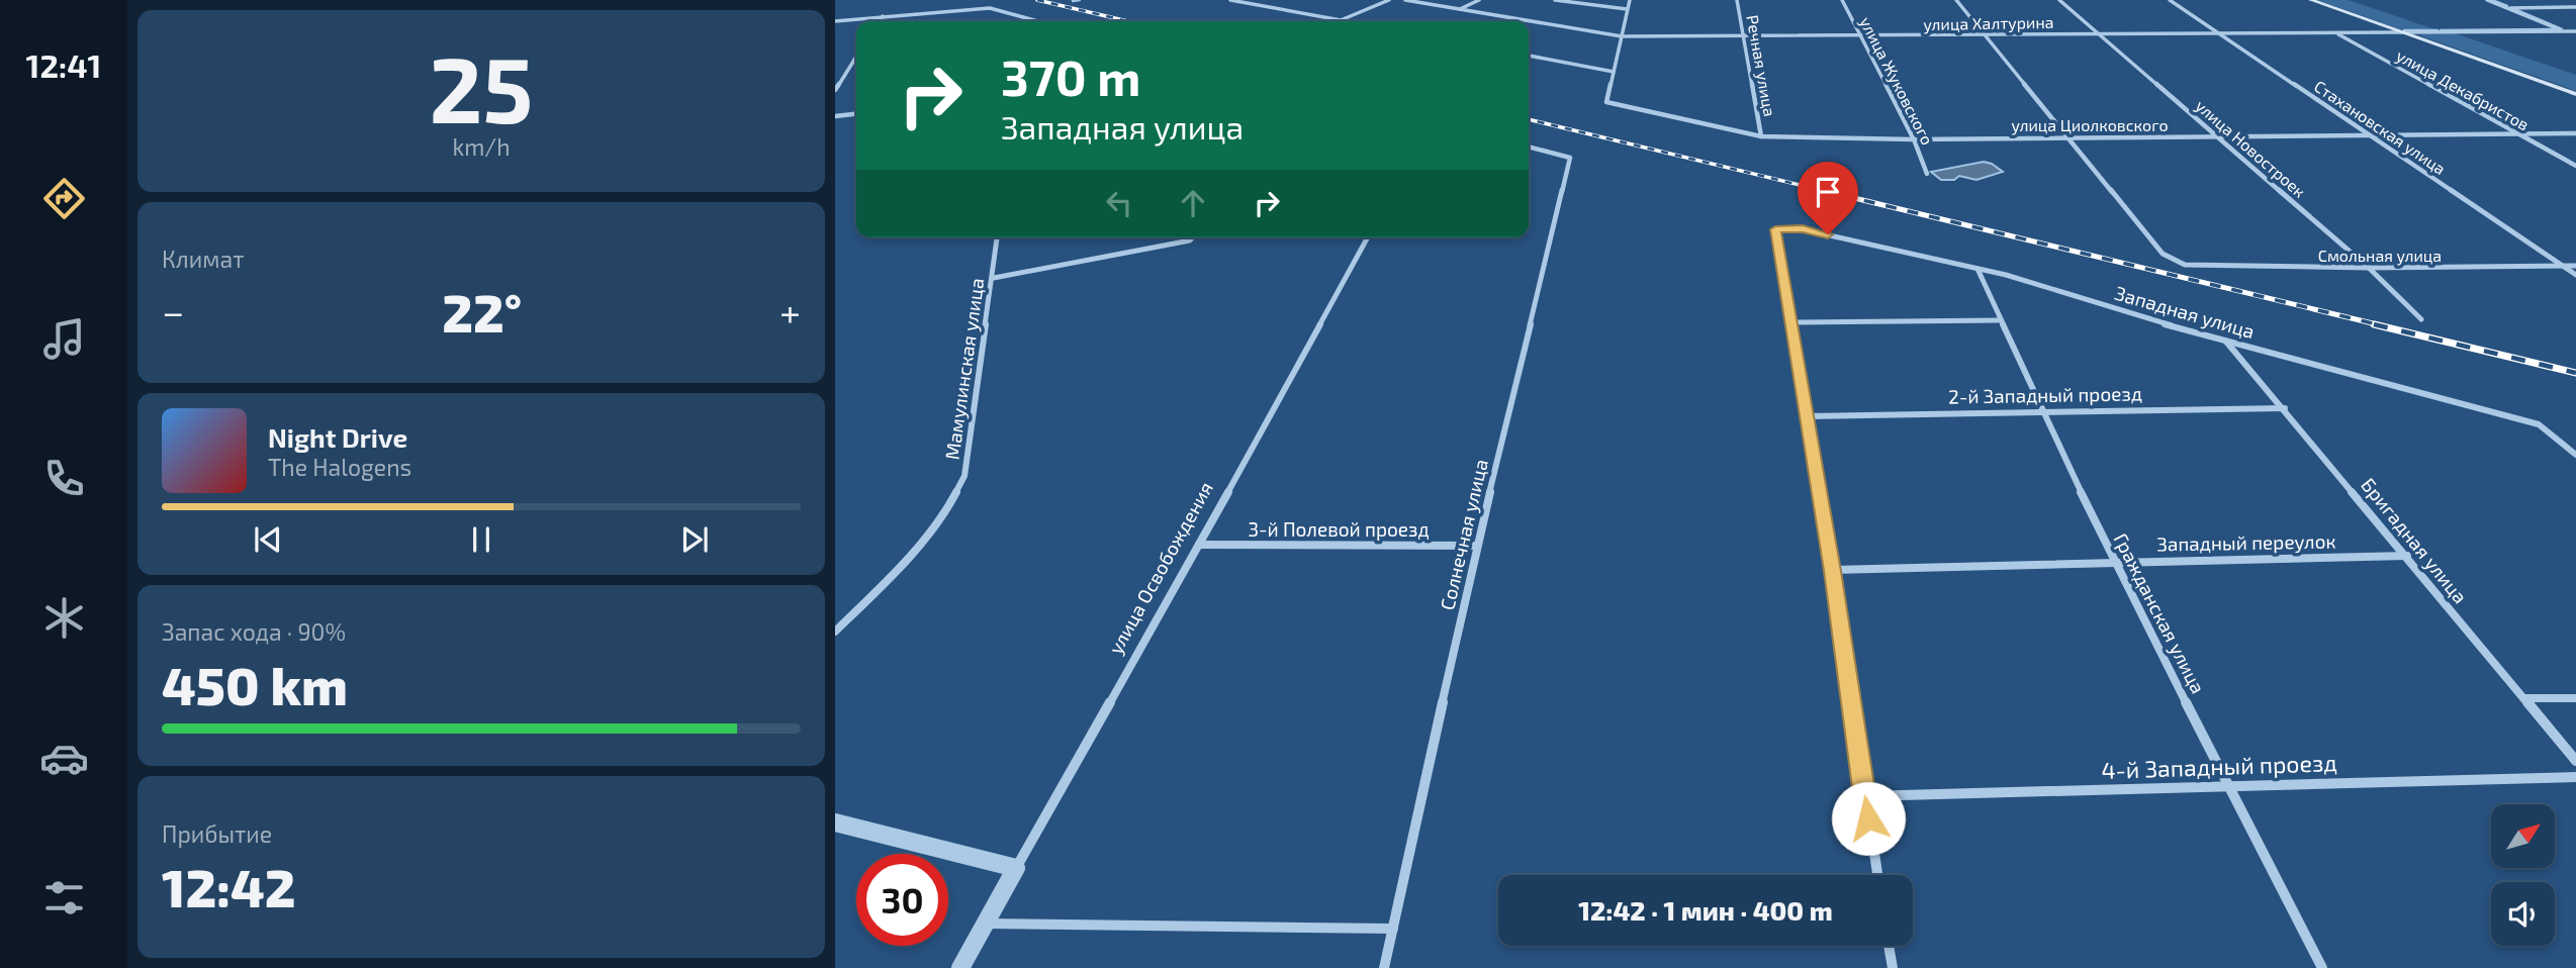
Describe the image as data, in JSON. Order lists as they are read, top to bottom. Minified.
{"streets":{"street":["улица Халтурина","Речная улица","улица Жуковского","улица Декабристов","улица Циолковского","Стахановская улица","улица Новостроек","Смольная улица","Западная улица","Мамулинская улица","2-й Западный проезд","3-й Полевой проезд","Солнечная улица","Бригадная улица","Западный переулок","улица Освобождения","Гражданская улица","4-й Западный проезд"]},"crossings":[["улица Халтурина","Речная улица"],["улица Халтурина","улица Жуковского"],["улица Халтурина","улица Декабристов"],["улица Халтурина","Стахановская улица"],["улица Халтурина","улица Новостроек"],["Речная улица","улица Циолковского"],["улица Жуковского","улица Циолковского"],["улица Декабристов","улица Циолковского"],["улица Циолковского","Стахановская улица"],["улица Циолковского","улица Новостроек"],["улица Циолковского","Смольная улица"],["Стахановская улица","Смольная улица"],["улица Новостроек","Смольная улица"],["Западная улица","Бригадная улица"],["Западная улица","Гражданская улица"],["2-й Западный проезд","Бригадная улица"],["2-й Западный проезд","Гражданская улица"],["3-й Полевой проезд","Солнечная улица"],["3-й Полевой проезд","улица Освобождения"],["Бригадная улица","Западный переулок"],["Западный переулок","Гражданская улица"],["Гражданская улица","4-й Западный проезд"]],"north":"top right","page":{"tabs":"12:41","tile":[["25","km/h"],"Климат",["Запас хода · 90%","450 km"],["Прибытие","12:42"]],"turn":["370 m","Западная улица"],"heat":["−","22°","+"],"song":["Night Drive","The Halogens"],"limit":"30","trip":"12:42 · 1 мин · 400 m"}}
